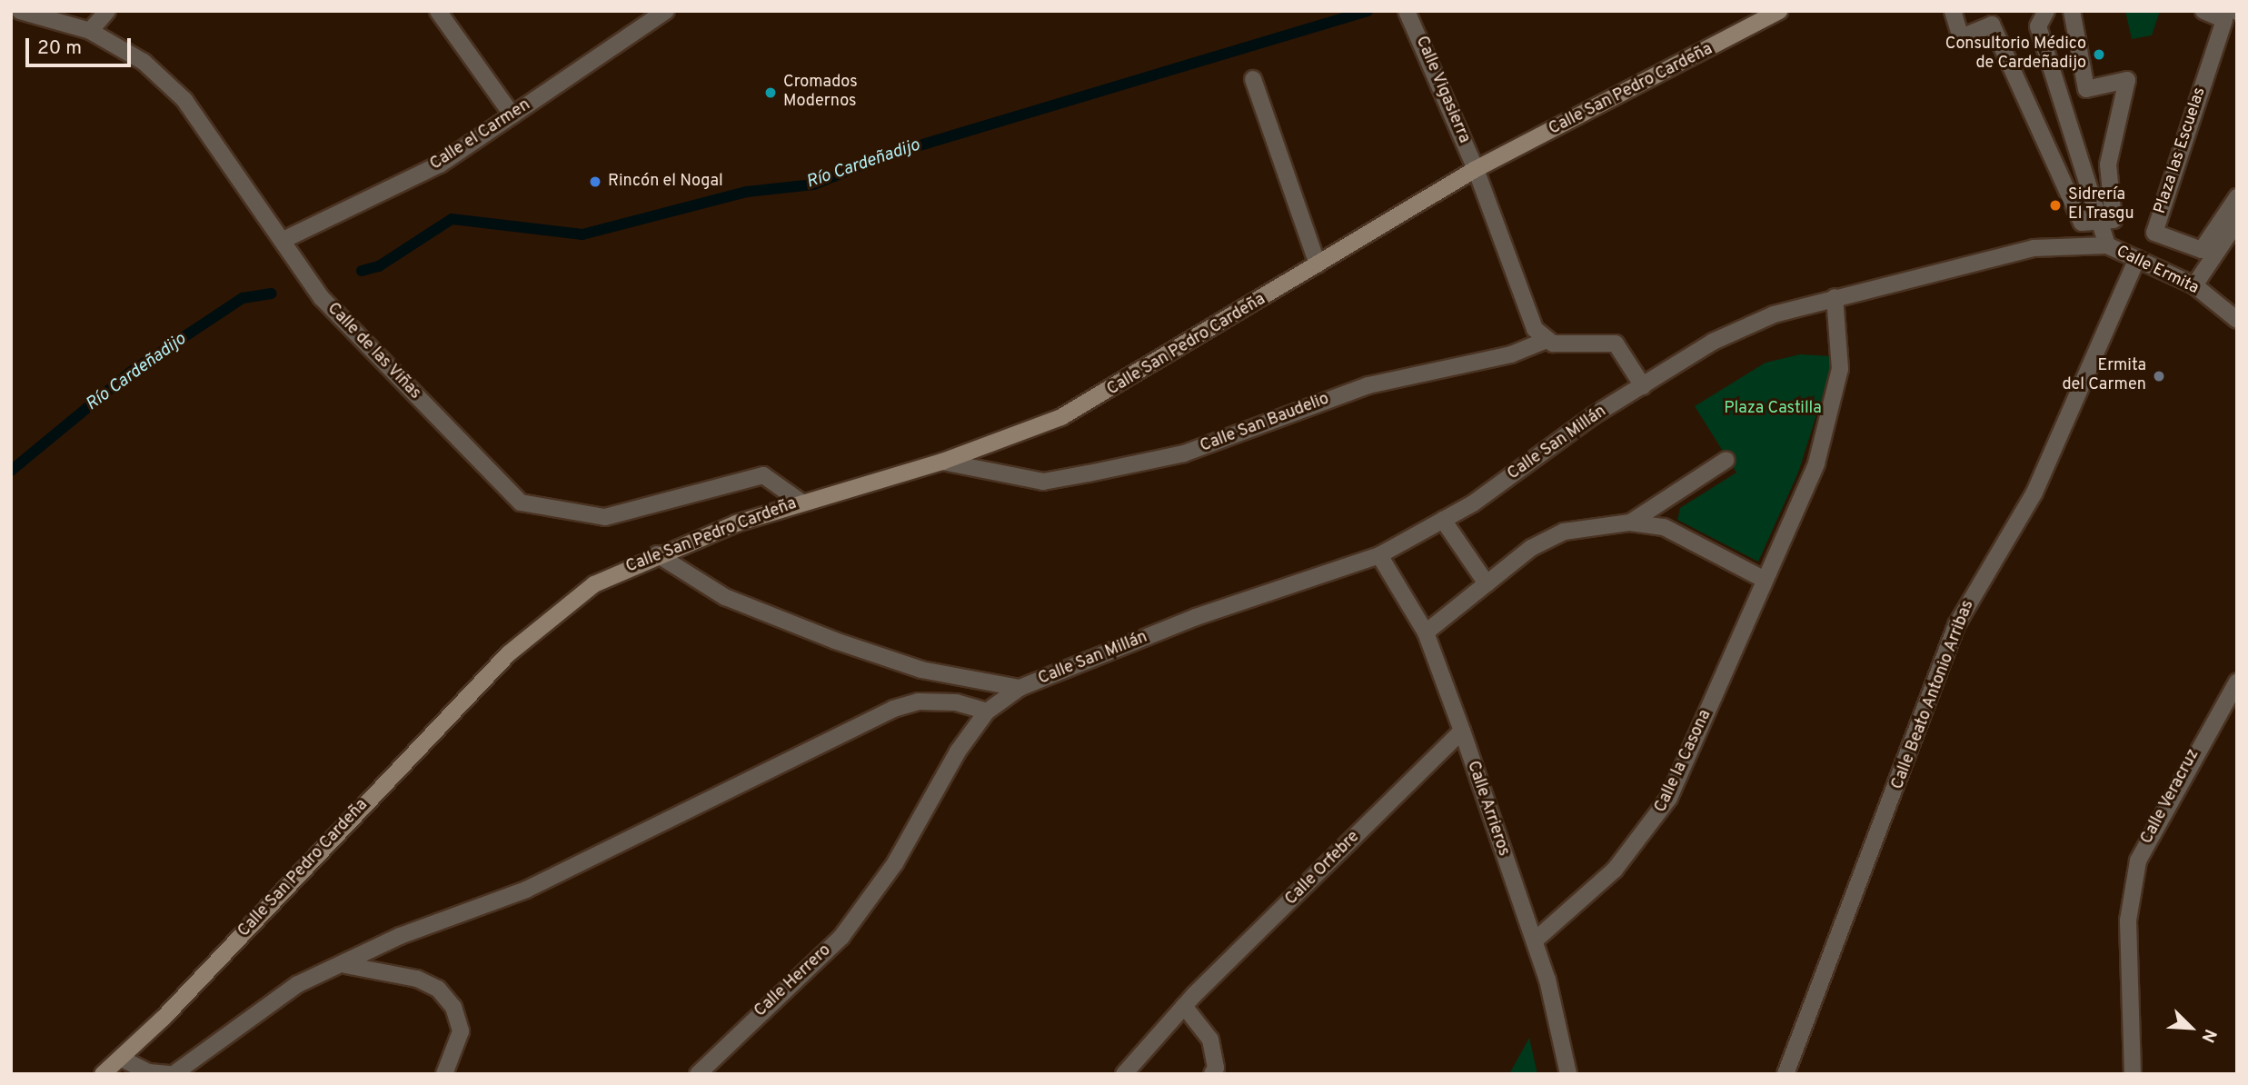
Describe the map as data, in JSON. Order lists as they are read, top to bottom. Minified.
{"streets":{"main road":["Calle San Pedro Cardeña"],"street":["Calle Vigasierra","Calle el Carmen","Plaza las Escuelas","Calle Ermita","Calle de las Viñas","Calle San Baudelio","Calle San Millán","Calle Beato Antonio Arribas","Calle la Casona","Calle Veracruz","Calle Arrieros","Calle Orfebre","Calle Herrero"]},"crossings":[["Calle Vigasierra","Calle San Pedro Cardeña"],["Calle San Pedro Cardeña","Calle de las Viñas"],["Calle San Pedro Cardeña","Calle San Baudelio"],["Calle San Pedro Cardeña","Calle San Millán"],["Calle el Carmen","Calle de las Viñas"],["Calle Ermita","Calle San Millán"],["Calle Ermita","Calle Beato Antonio Arribas"],["Calle San Baudelio","Calle San Millán"],["Calle San Millán","Calle Arrieros"],["Calle San Millán","Calle Herrero"],["Calle la Casona","Calle Arrieros"],["Calle Arrieros","Calle Orfebre"]],"water":["Río Cardeñadijo"],"parks":["Plaza Castilla"],"places":["Consultorio Médico de Cardeñadijo","Cromados Modernos","Rincón el Nogal","Sidrería El Trasgu","Ermita del Carmen"],"scale_bar":"20 m","north":"bottom right"}
